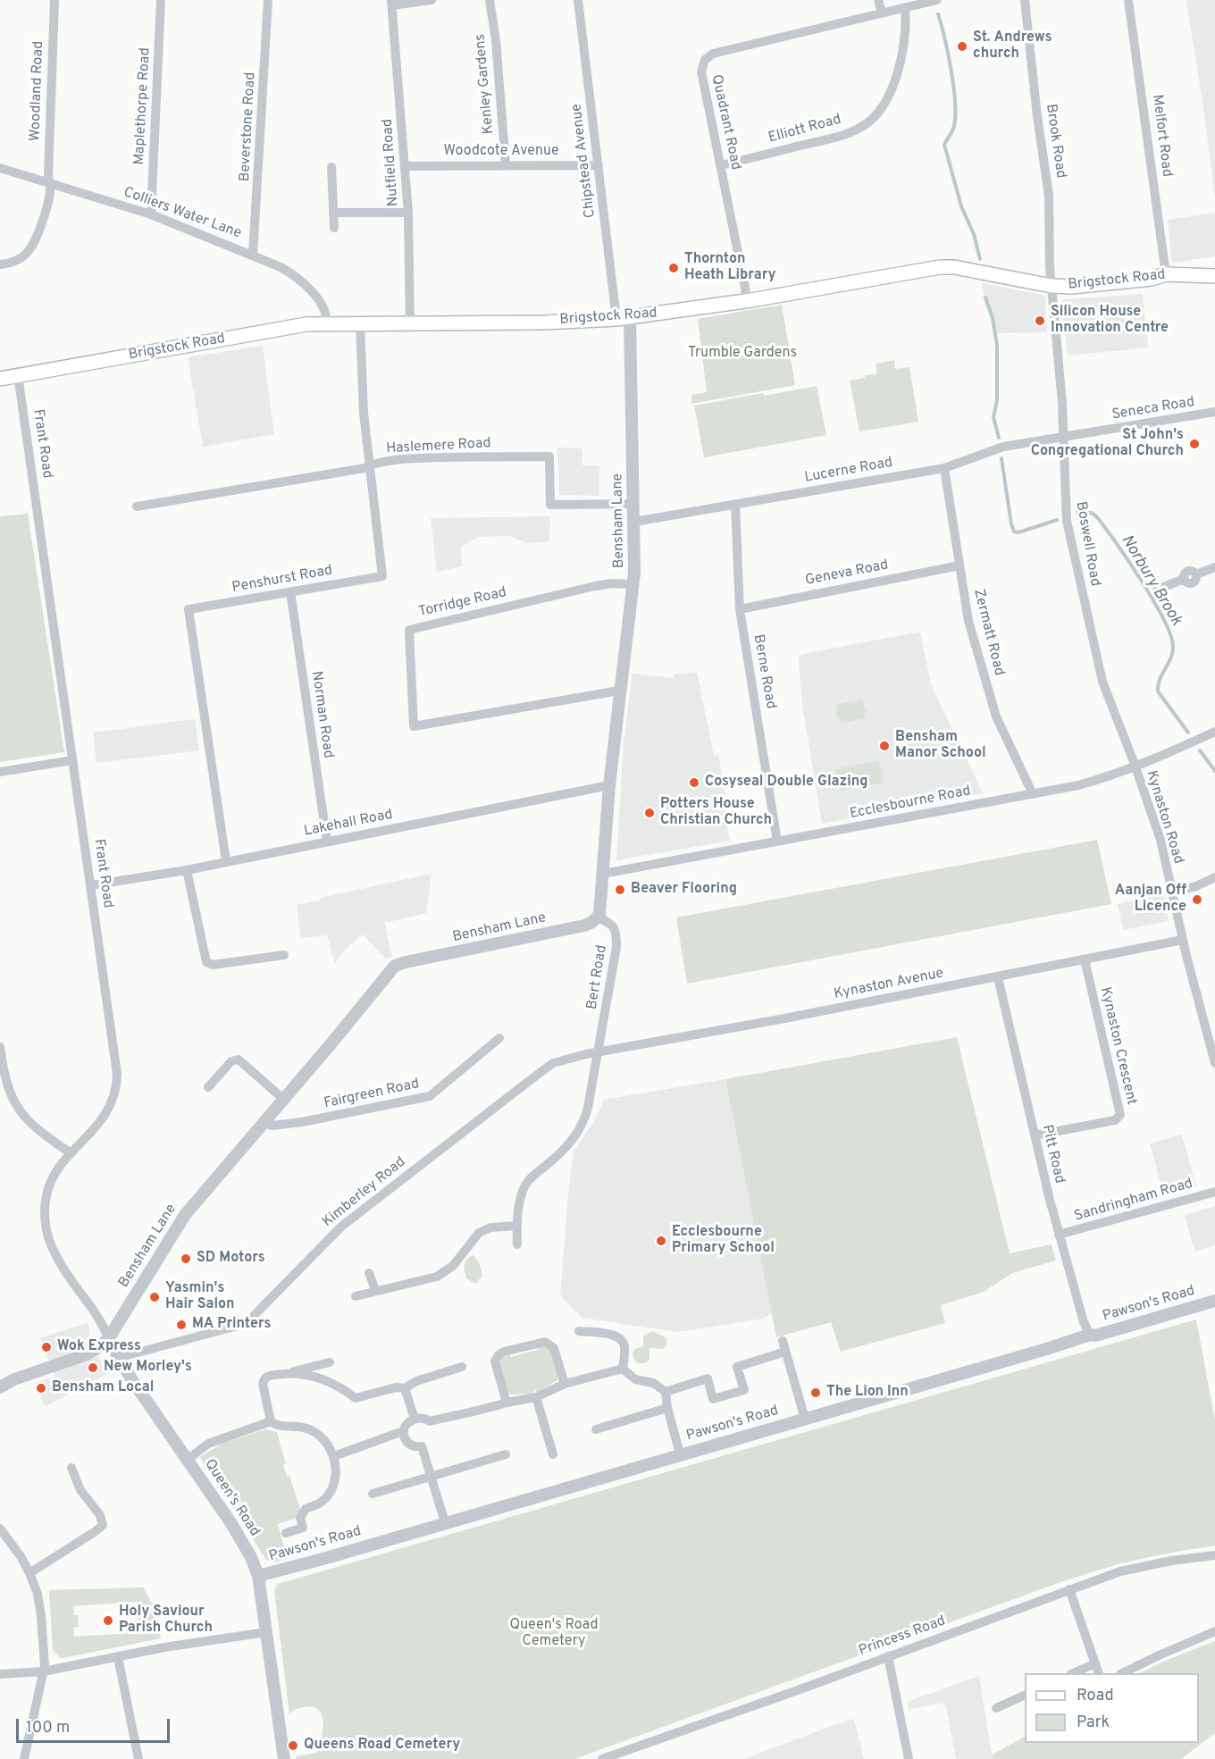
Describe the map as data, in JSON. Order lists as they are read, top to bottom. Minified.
{"streets":{"main road":["Brigstock Road"],"street":["Kenley Gardens","Woodland Road","Maplethorpe Road","Quadrant Road","Beverstone Road","Elliott Road","Melfort Road","Brook Road","Woodcote Avenue","Chipstead Avenue","Nutfield Road","Colliers Water Lane","Seneca Road","Frant Road","Haslemere Road","Lucerne Road","Bensham Lane","Boswell Road","Geneva Road","Penshurst Road","Torridge Road","Zermatt Road","Berne Road","Norman Road","Ecclesbourne Road","Kynaston Road","Lakehall Road","Bert Road","Kynaston Avenue","Kynaston Crescent","Fairgreen Road","Pitt Road","Kimberley Road","Sandringham Road","Pawson's Road","Queen's Road","Princess Road"]},"crossings":[["Kenley Gardens","Woodcote Avenue"],["Woodland Road","Colliers Water Lane"],["Maplethorpe Road","Colliers Water Lane"],["Quadrant Road","Elliott Road"],["Quadrant Road","Brigstock Road"],["Beverstone Road","Colliers Water Lane"],["Melfort Road","Brigstock Road"],["Brook Road","Brigstock Road"],["Brook Road","Boswell Road"],["Woodcote Avenue","Chipstead Avenue"],["Woodcote Avenue","Nutfield Road"],["Chipstead Avenue","Brigstock Road"],["Nutfield Road","Brigstock Road"],["Colliers Water Lane","Brigstock Road"],["Brigstock Road","Frant Road"],["Brigstock Road","Bensham Lane"],["Brigstock Road","Boswell Road"],["Brigstock Road","Penshurst Road"],["Seneca Road","Lucerne Road"],["Seneca Road","Boswell Road"],["Frant Road","Bensham Lane"],["Frant Road","Lakehall Road"],["Frant Road","Queen's Road"],["Haslemere Road","Bensham Lane"],["Haslemere Road","Penshurst Road"],["Lucerne Road","Bensham Lane"],["Lucerne Road","Boswell Road"],["Lucerne Road","Zermatt Road"],["Lucerne Road","Berne Road"],["Bensham Lane","Torridge Road"],["Bensham Lane","Ecclesbourne Road"],["Bensham Lane","Lakehall Road"],["Bensham Lane","Bert Road"],["Bensham Lane","Fairgreen Road"],["Bensham Lane","Queen's Road"],["Boswell Road","Ecclesbourne Road"],["Boswell Road","Kynaston Road"],["Geneva Road","Zermatt Road"],["Geneva Road","Berne Road"],["Penshurst Road","Norman Road"],["Penshurst Road","Lakehall Road"],["Zermatt Road","Ecclesbourne Road"],["Berne Road","Ecclesbourne Road"],["Norman Road","Lakehall Road"],["Ecclesbourne Road","Kynaston Road"],["Kynaston Road","Kynaston Avenue"],["Bert Road","Kynaston Avenue"],["Bert Road","Kimberley Road"],["Kynaston Avenue","Kynaston Crescent"],["Kynaston Avenue","Pitt Road"],["Kynaston Avenue","Kimberley Road"],["Kynaston Crescent","Pitt Road"],["Pitt Road","Sandringham Road"],["Pitt Road","Pawson's Road"],["Kimberley Road","Queen's Road"],["Pawson's Road","Queen's Road"]],"water":["Norbury Brook"],"parks":["Trumble Gardens","Queen's Road Cemetery"],"places":["St. Andrews church","Thornton Heath Library","Silicon House Innovation Centre","St John's Congregational Church","Bensham Manor School","Cosyseal Double Glazing","Potters House Christian Church","Beaver Flooring","Aanjan Off Licence","Ecclesbourne Primary School","SD Motors","Yasmin's Hair Salon","MA Printers","Wok Express","New Morley's","Bensham Local","The Lion Inn","Holy Saviour Parish Church","Queens Road Cemetery"],"legend":["Road","Park"],"scale_bar":"100 m"}
